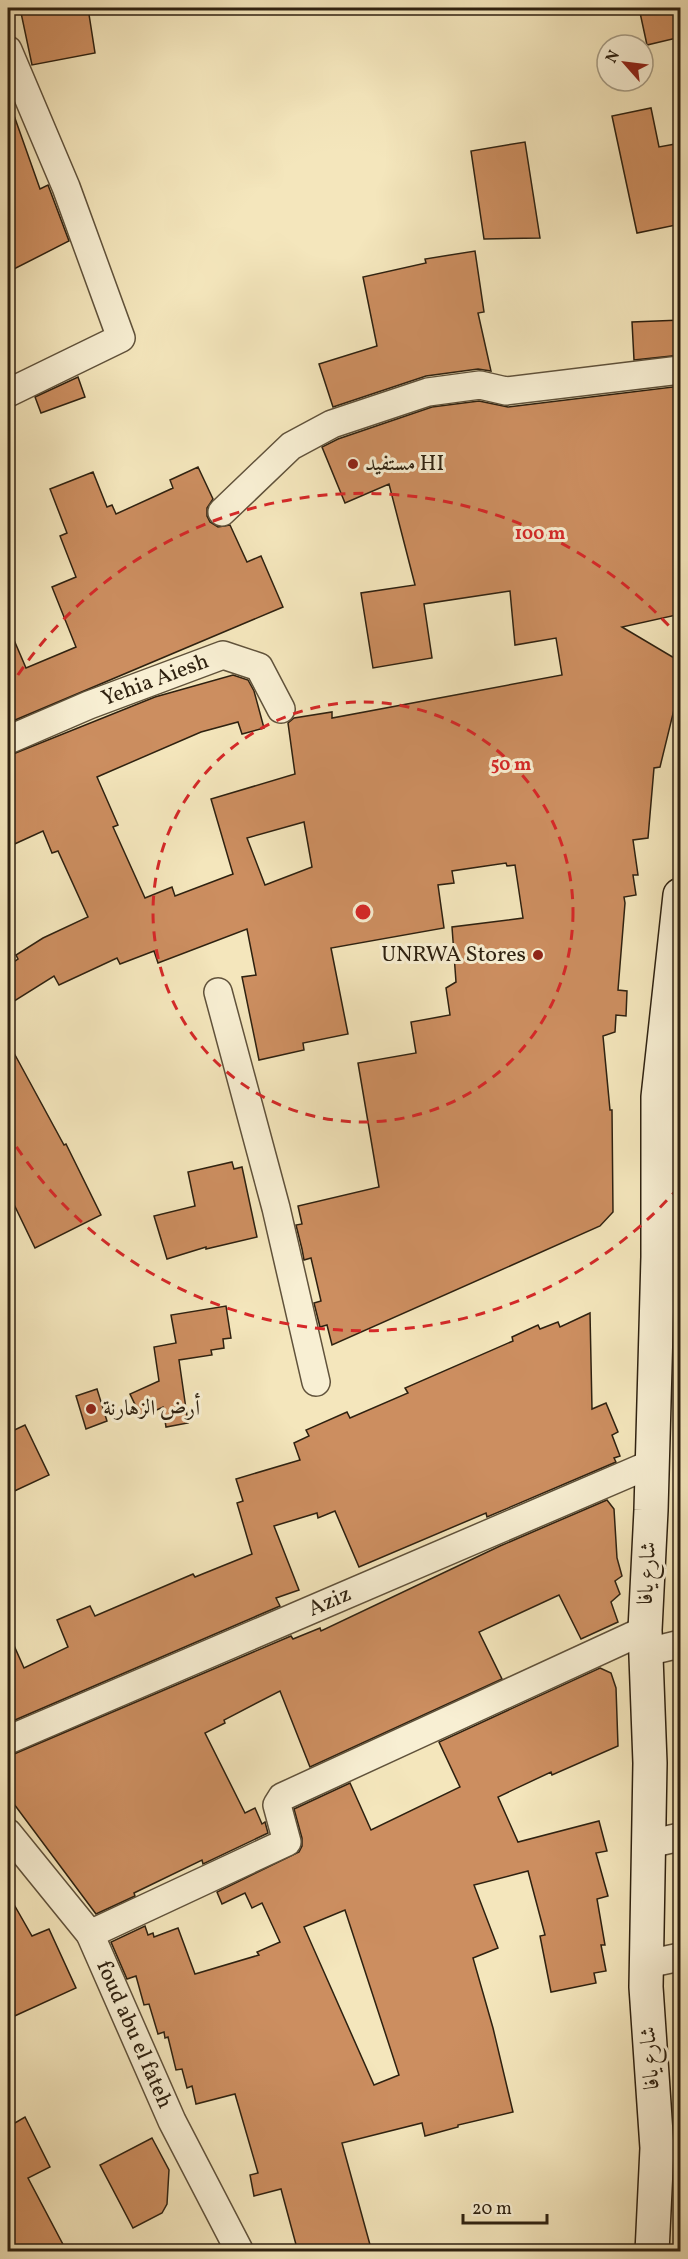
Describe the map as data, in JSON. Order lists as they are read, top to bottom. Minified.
{"streets":{"street":["Yehia Aiesh","شارع يافا","Aziz","foud abu el fateh"]},"crossings":[["شارع يافا","Aziz"]],"places":["مستفيد HI","UNRWA Stores","أرض الزهارنة"],"scale_bar":"20 m","north":"top left","rings":["100 m","50 m"]}
